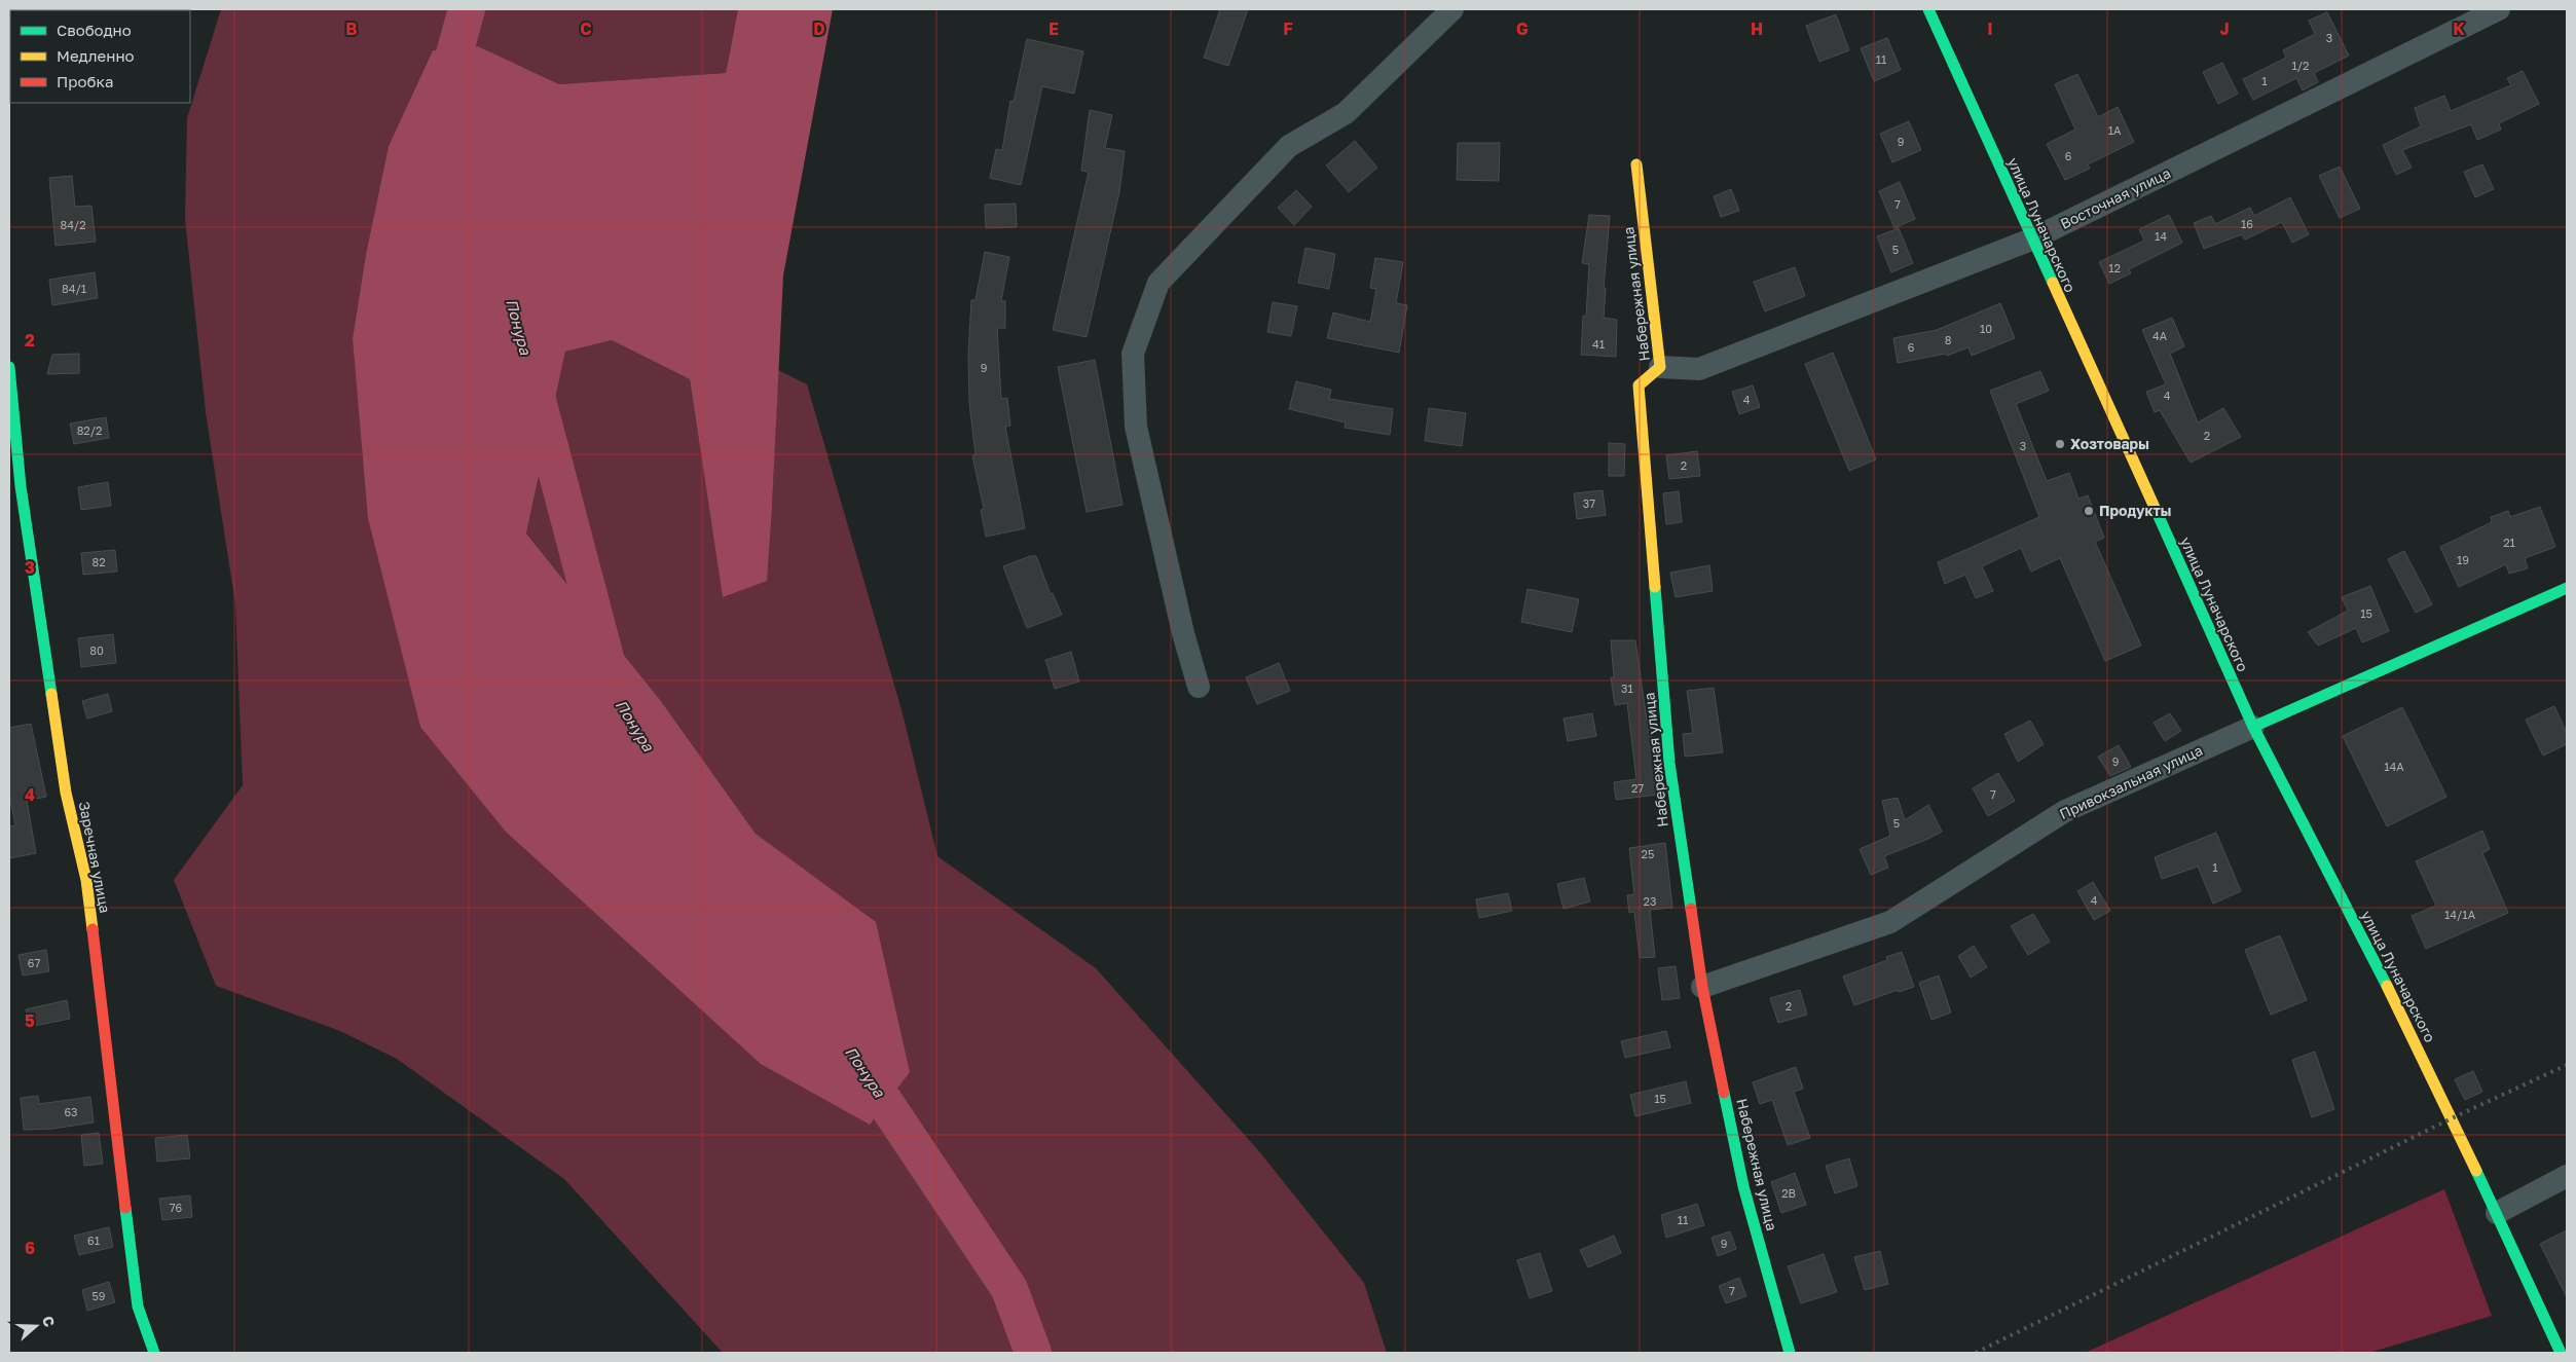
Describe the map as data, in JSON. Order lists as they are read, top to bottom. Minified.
{"streets":{"street":["Восточная улица","улица Луначарского","Набережная улица","Привокзальная улица","Заречная улица"]},"crossings":[["Восточная улица","улица Луначарского"],["Восточная улица","Набережная улица"],["улица Луначарского","Привокзальная улица"],["Набережная улица","Привокзальная улица"]],"water":["Понура"],"places":["Хозтовары","Продукты"],"house_numbers":["3","11","1/2","1","1А","9","6","7","16","84/2","14","5","12","84/1","10","4А","8","41","6","9","4","4","82/2","2","3","2","37","21","19","82","15","80","31","9","14А","27","7","5","25","1","4","23","14/1А","67","2","15","63","2В","76","11","61","9","7","59"],"legend":["Свободно","Медленно","Пробка"],"north":"right","grid":{"columns":["B","C","D","E","F","G","H","I","J","K"],"rows":["2","3","4","5","6"]}}
